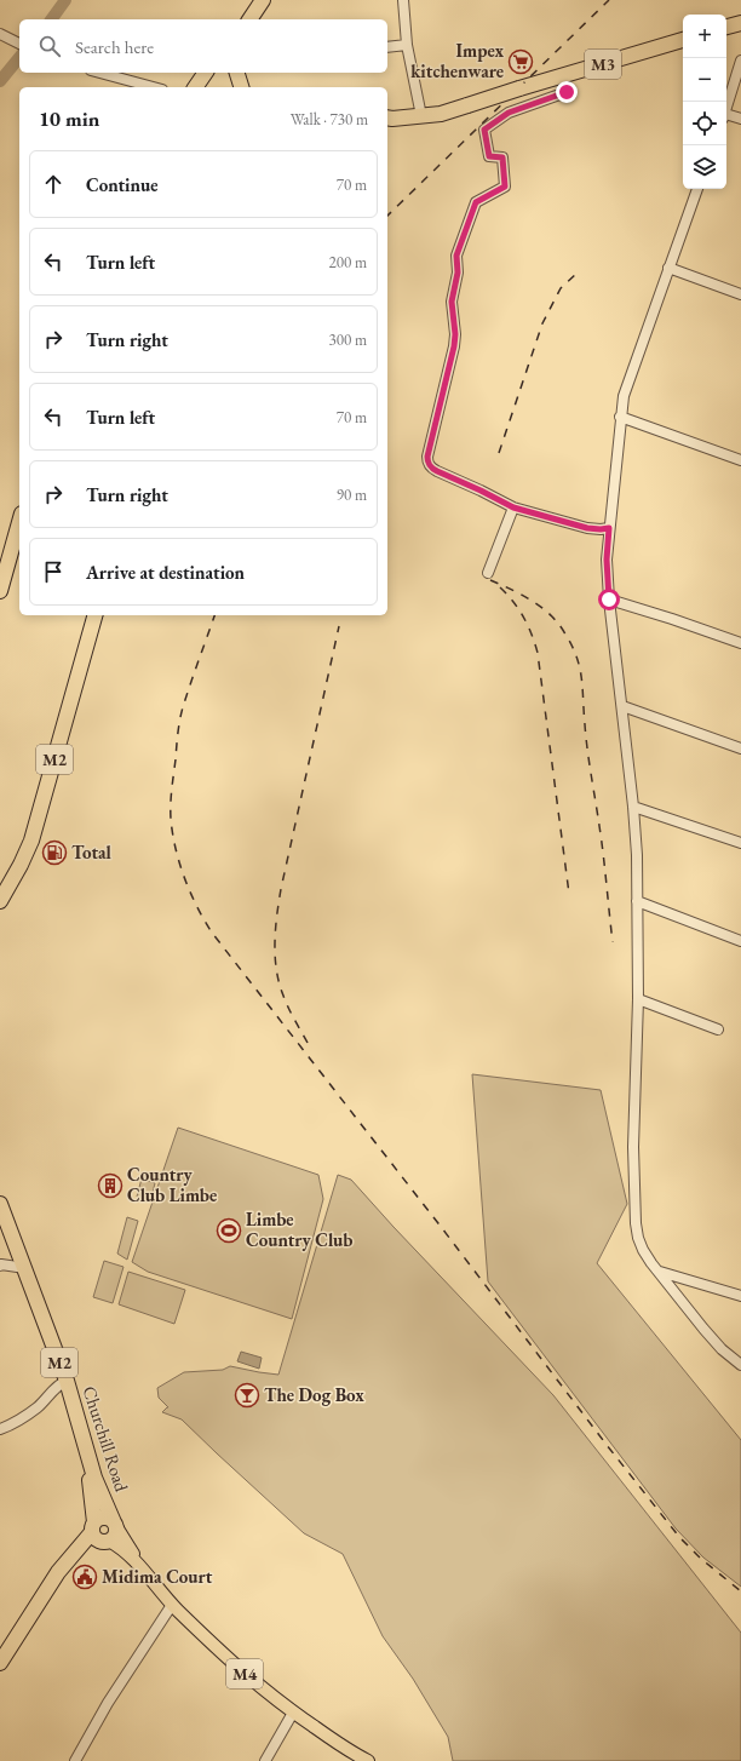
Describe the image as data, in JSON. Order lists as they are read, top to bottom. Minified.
{"streets":{"highway":["M3","M2","Churchill Road"],"main road":["M4"]},"crossings":[["Churchill Road","M4"]],"places":{"supermarket":["Impex kitchenware"],"fuel station":["Total"],"building":["Country Club Limbe"],"sports":["Limbe Country Club"],"bar":["The Dog Box"],"public building":["Midima Court"]},"page":{"map_buttons":["+","−"],"search":"Search here","heading":["10 min","Walk · 730 m"],"list":[["Continue","70 m"],["Turn left","200 m"],["Turn right","300 m"],["Turn left","70 m"],["Turn right","90 m"],"Arrive at destination"]}}
